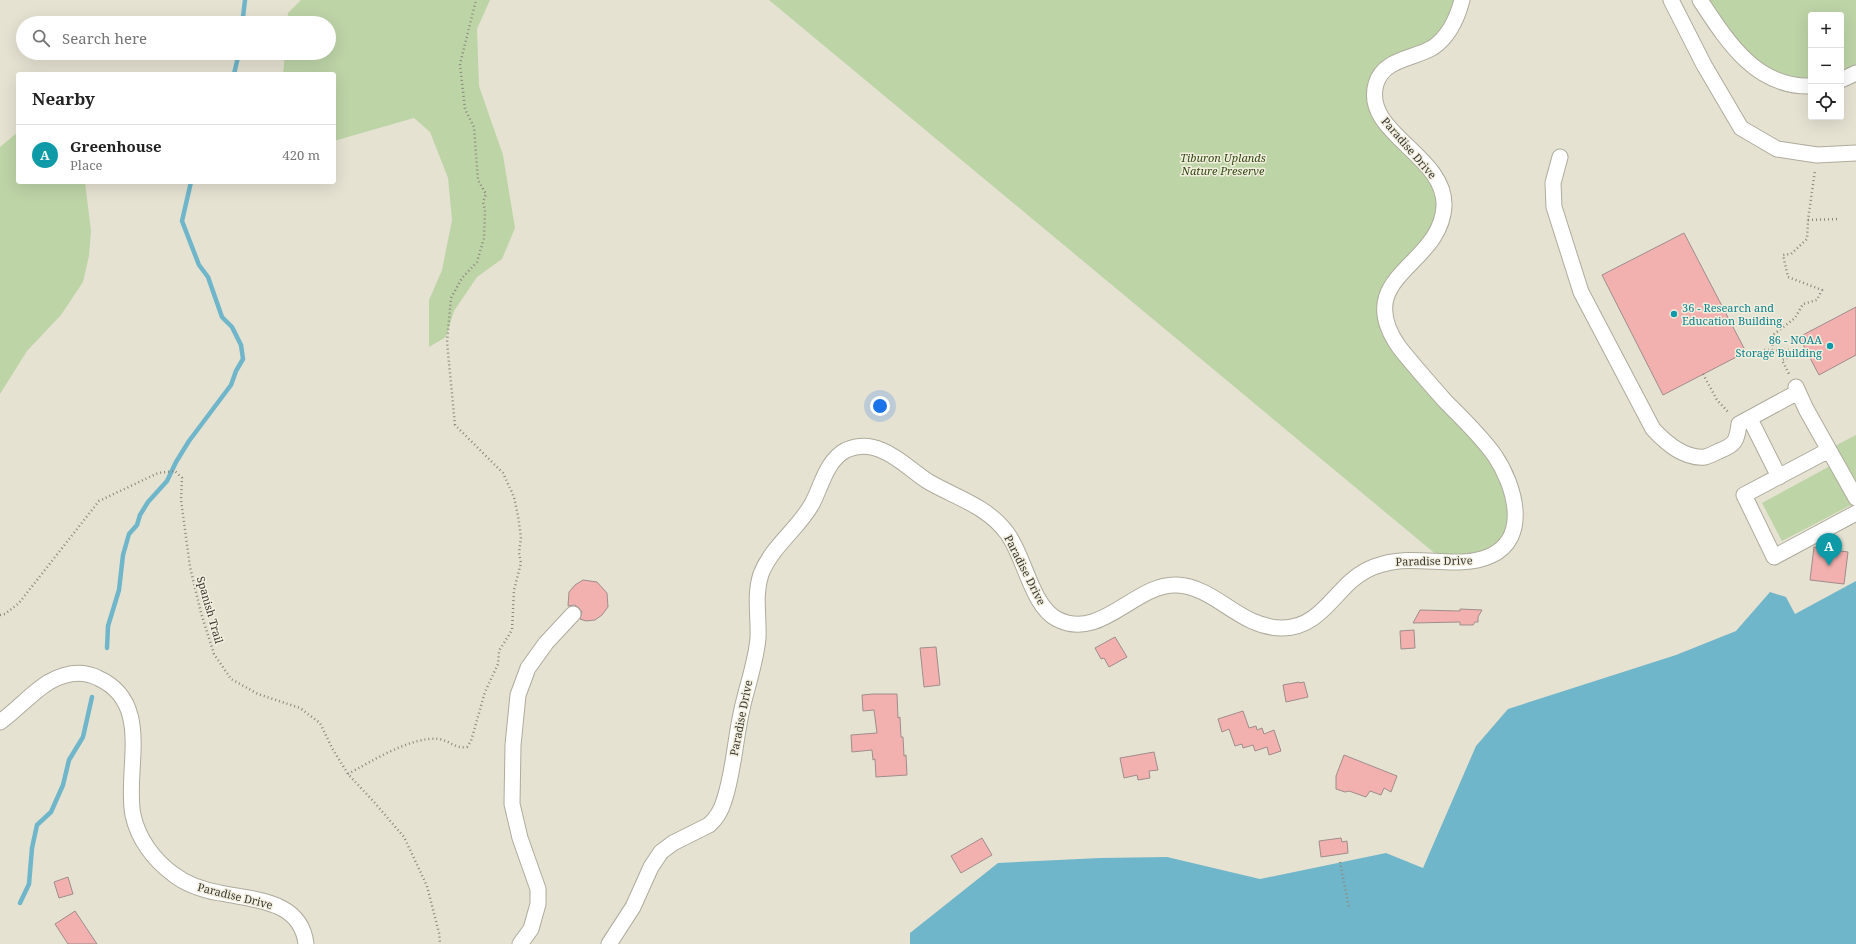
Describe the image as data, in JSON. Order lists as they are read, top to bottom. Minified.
{"streets":{"street":["Paradise Drive"],"path":["Spanish Trail"]},"parks":["Tiburon Uplands Nature Preserve"],"places":["36 - Research and Education Building","86 - NOAA Storage Building"],"page":{"map_buttons":["+","−"],"search":"Search here","heading":"Nearby","list":[{"mark":"A","name":"Greenhouse","note":"Place","value":"420 m"}],"pins":"A"}}
